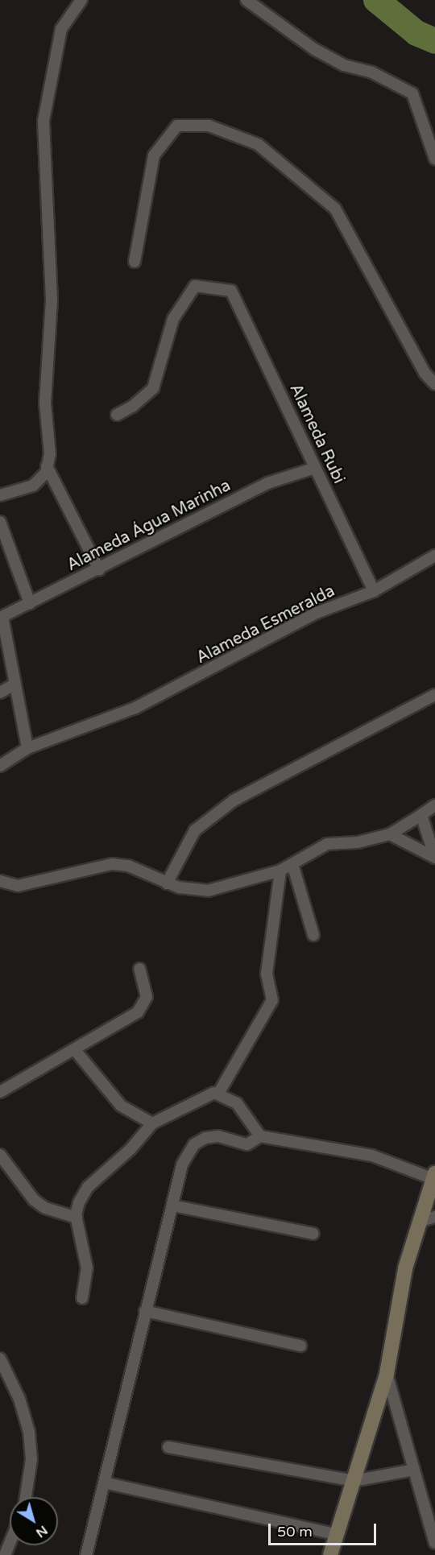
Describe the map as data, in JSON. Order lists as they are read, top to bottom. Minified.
{"streets":{"street":["Alameda Rubi","Alameda Água Marinha","Alameda Esmeralda"]},"crossings":[["Alameda Rubi","Alameda Água Marinha"],["Alameda Rubi","Alameda Esmeralda"]],"scale_bar":"50 m","north":"bottom right"}
